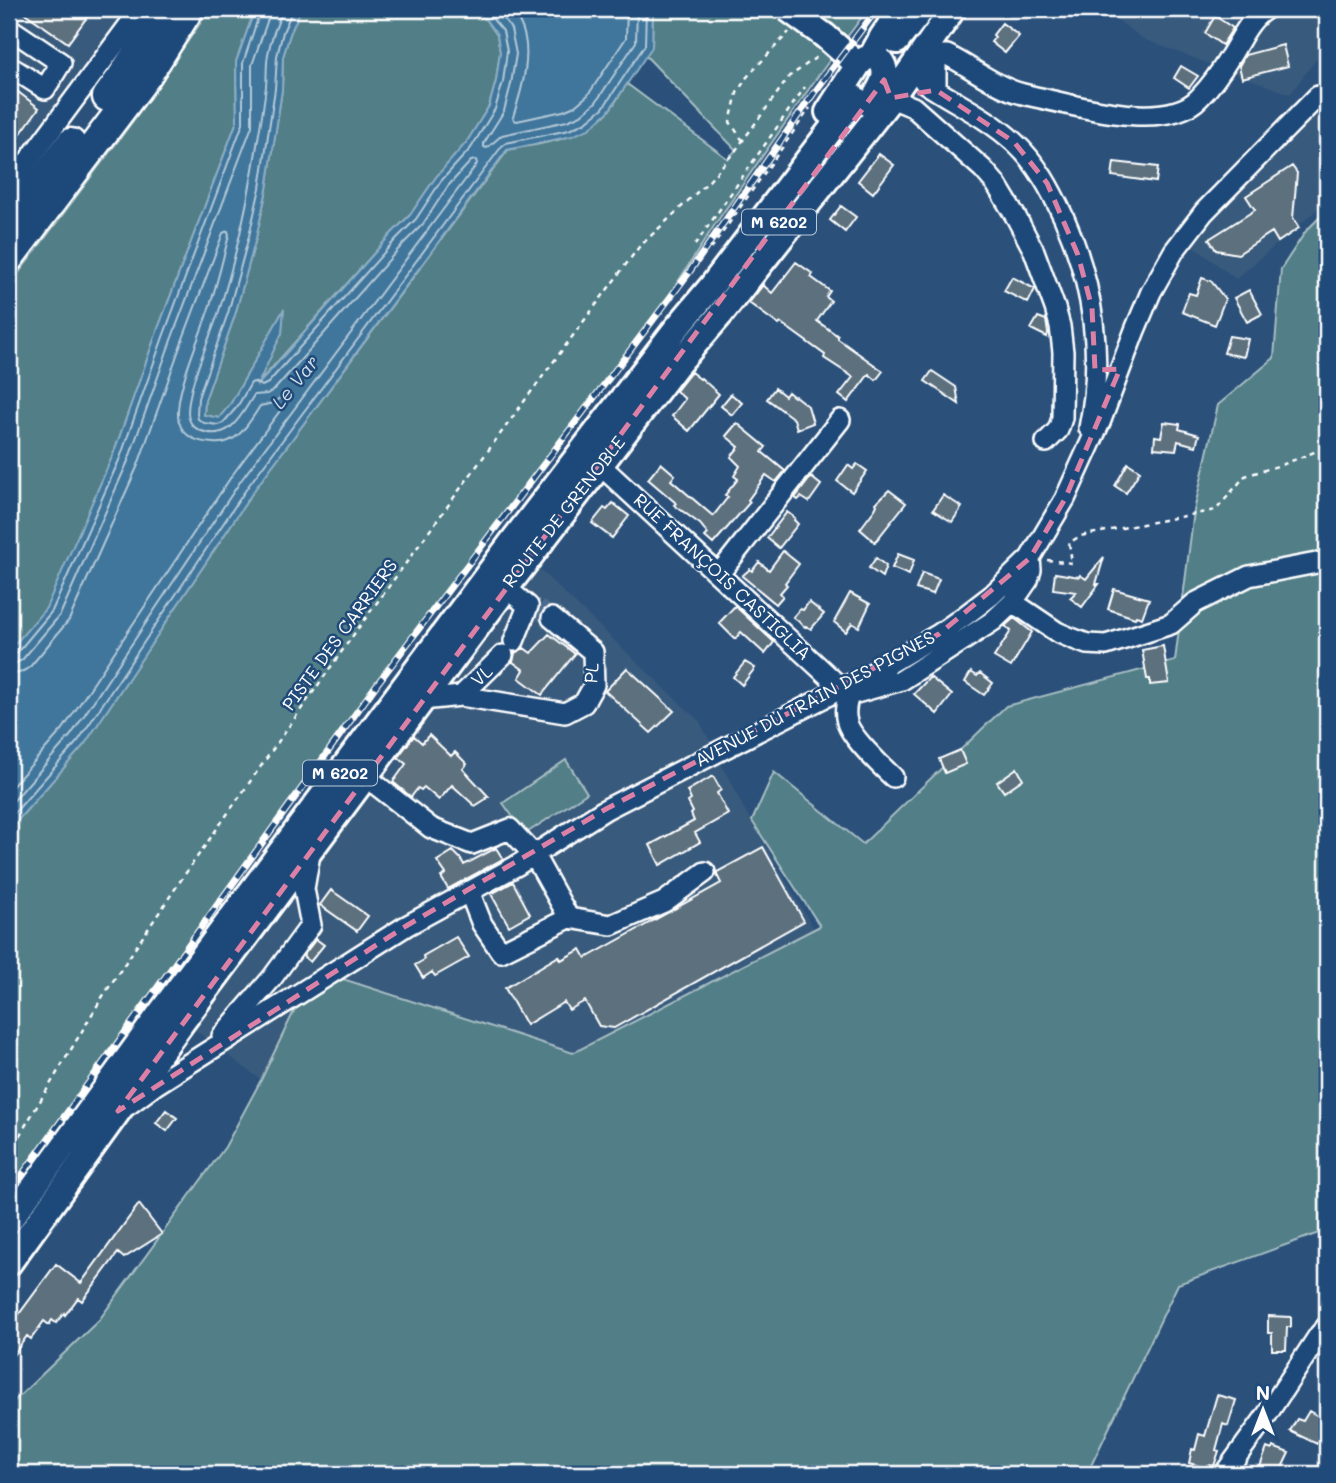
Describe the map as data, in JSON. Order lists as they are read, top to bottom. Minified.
{"streets":{"main road":["M 6202","ROUTE DE GRENOBLE"],"street":["RUE FRANÇOIS CASTIGLIA","PL","VL","AVENUE DU TRAIN DES PIGNES"],"path":["PISTE DES CARRIERS"]},"crossings":[["M 6202","ROUTE DE GRENOBLE"],["M 6202","AVENUE DU TRAIN DES PIGNES"],["ROUTE DE GRENOBLE","RUE FRANÇOIS CASTIGLIA"],["ROUTE DE GRENOBLE","PL"],["RUE FRANÇOIS CASTIGLIA","AVENUE DU TRAIN DES PIGNES"],["PL","VL"]],"water":["Le Var"],"north":"top"}
